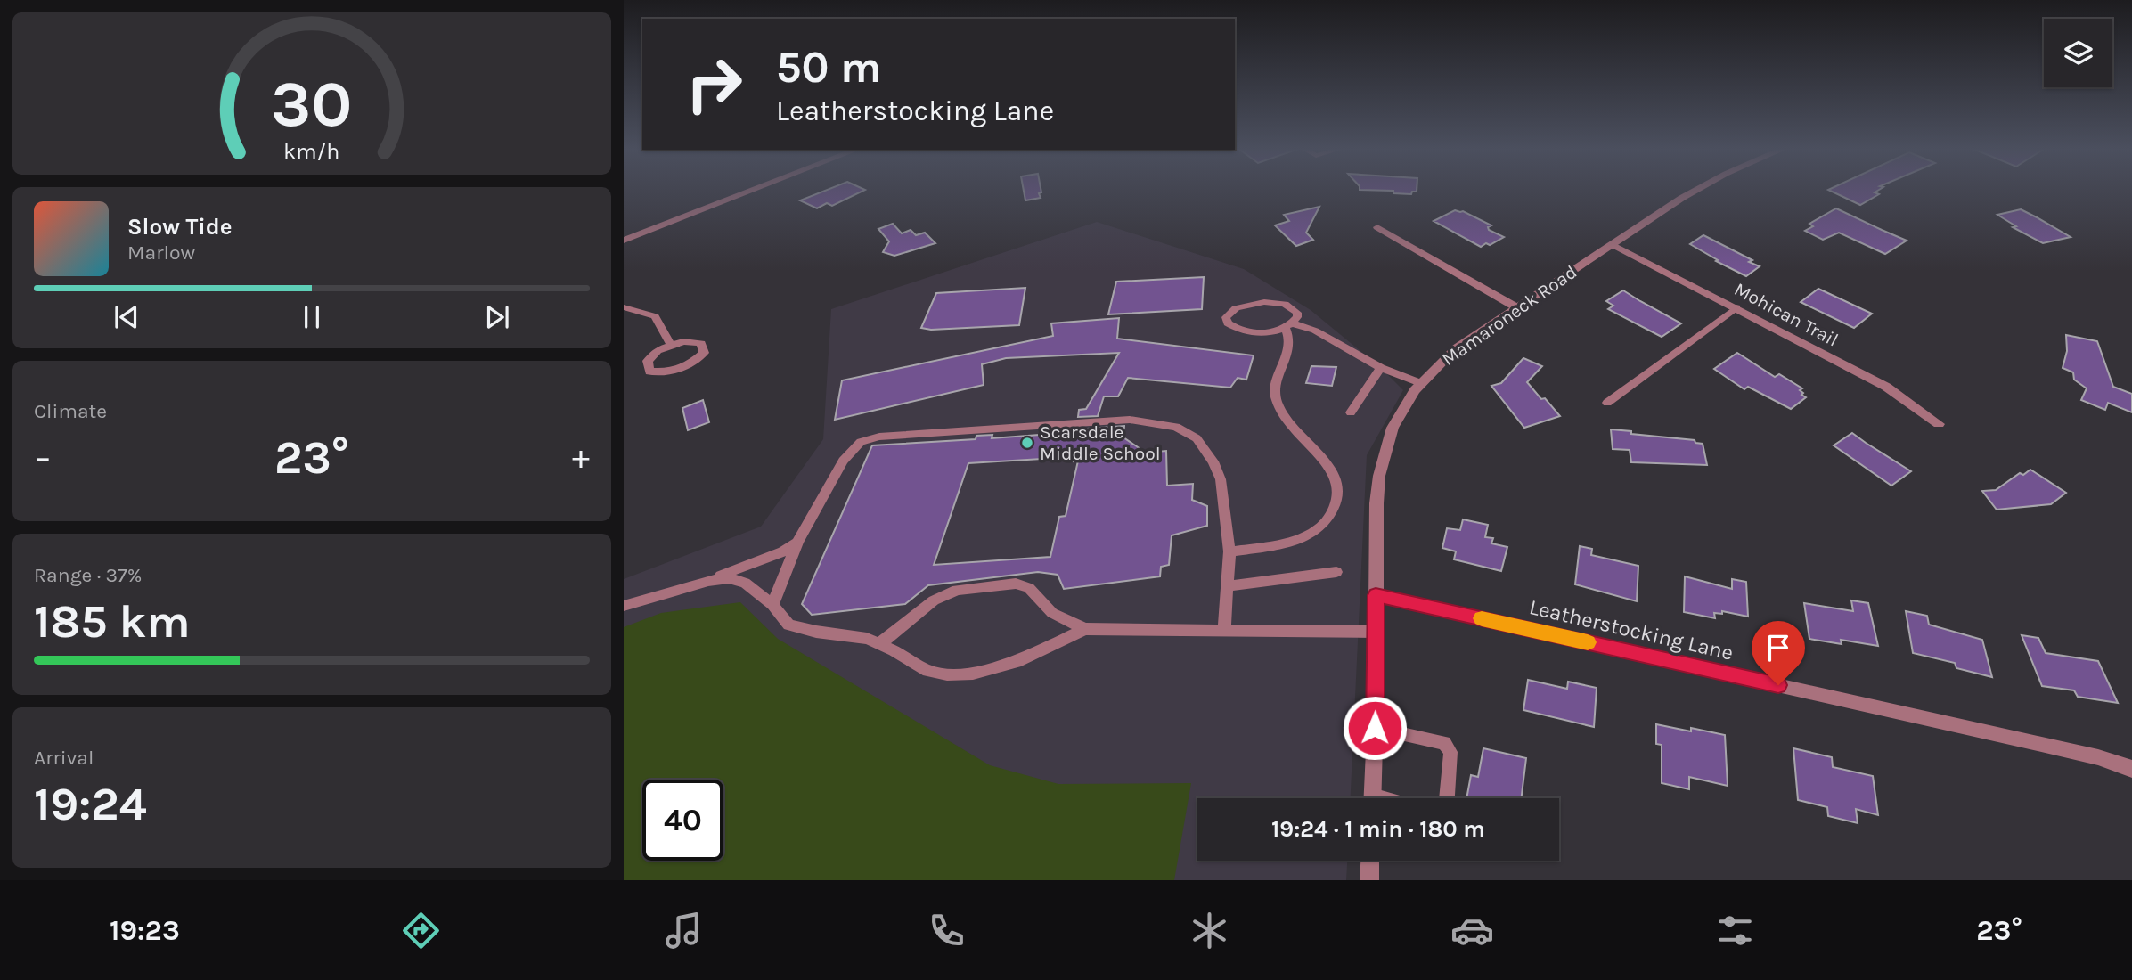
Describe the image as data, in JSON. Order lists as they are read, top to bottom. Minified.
{"streets":{"street":["Mohican Trail","Mamaroneck Road","Leatherstocking Lane"]},"crossings":[["Mohican Trail","Mamaroneck Road"],["Mamaroneck Road","Leatherstocking Lane"]],"places":["Scarsdale Middle School"],"page":{"turn":["50 m","Leatherstocking Lane"],"song":["Slow Tide","Marlow"],"tile":["Climate",["Range · 37%","185 km"],["Arrival","19:24"]],"heat":["−","23°","+"],"limit":"40","trip":"19:24 · 1 min · 180 m","tabs":["19:23","23°"],"gauge":["30","km/h"]}}
